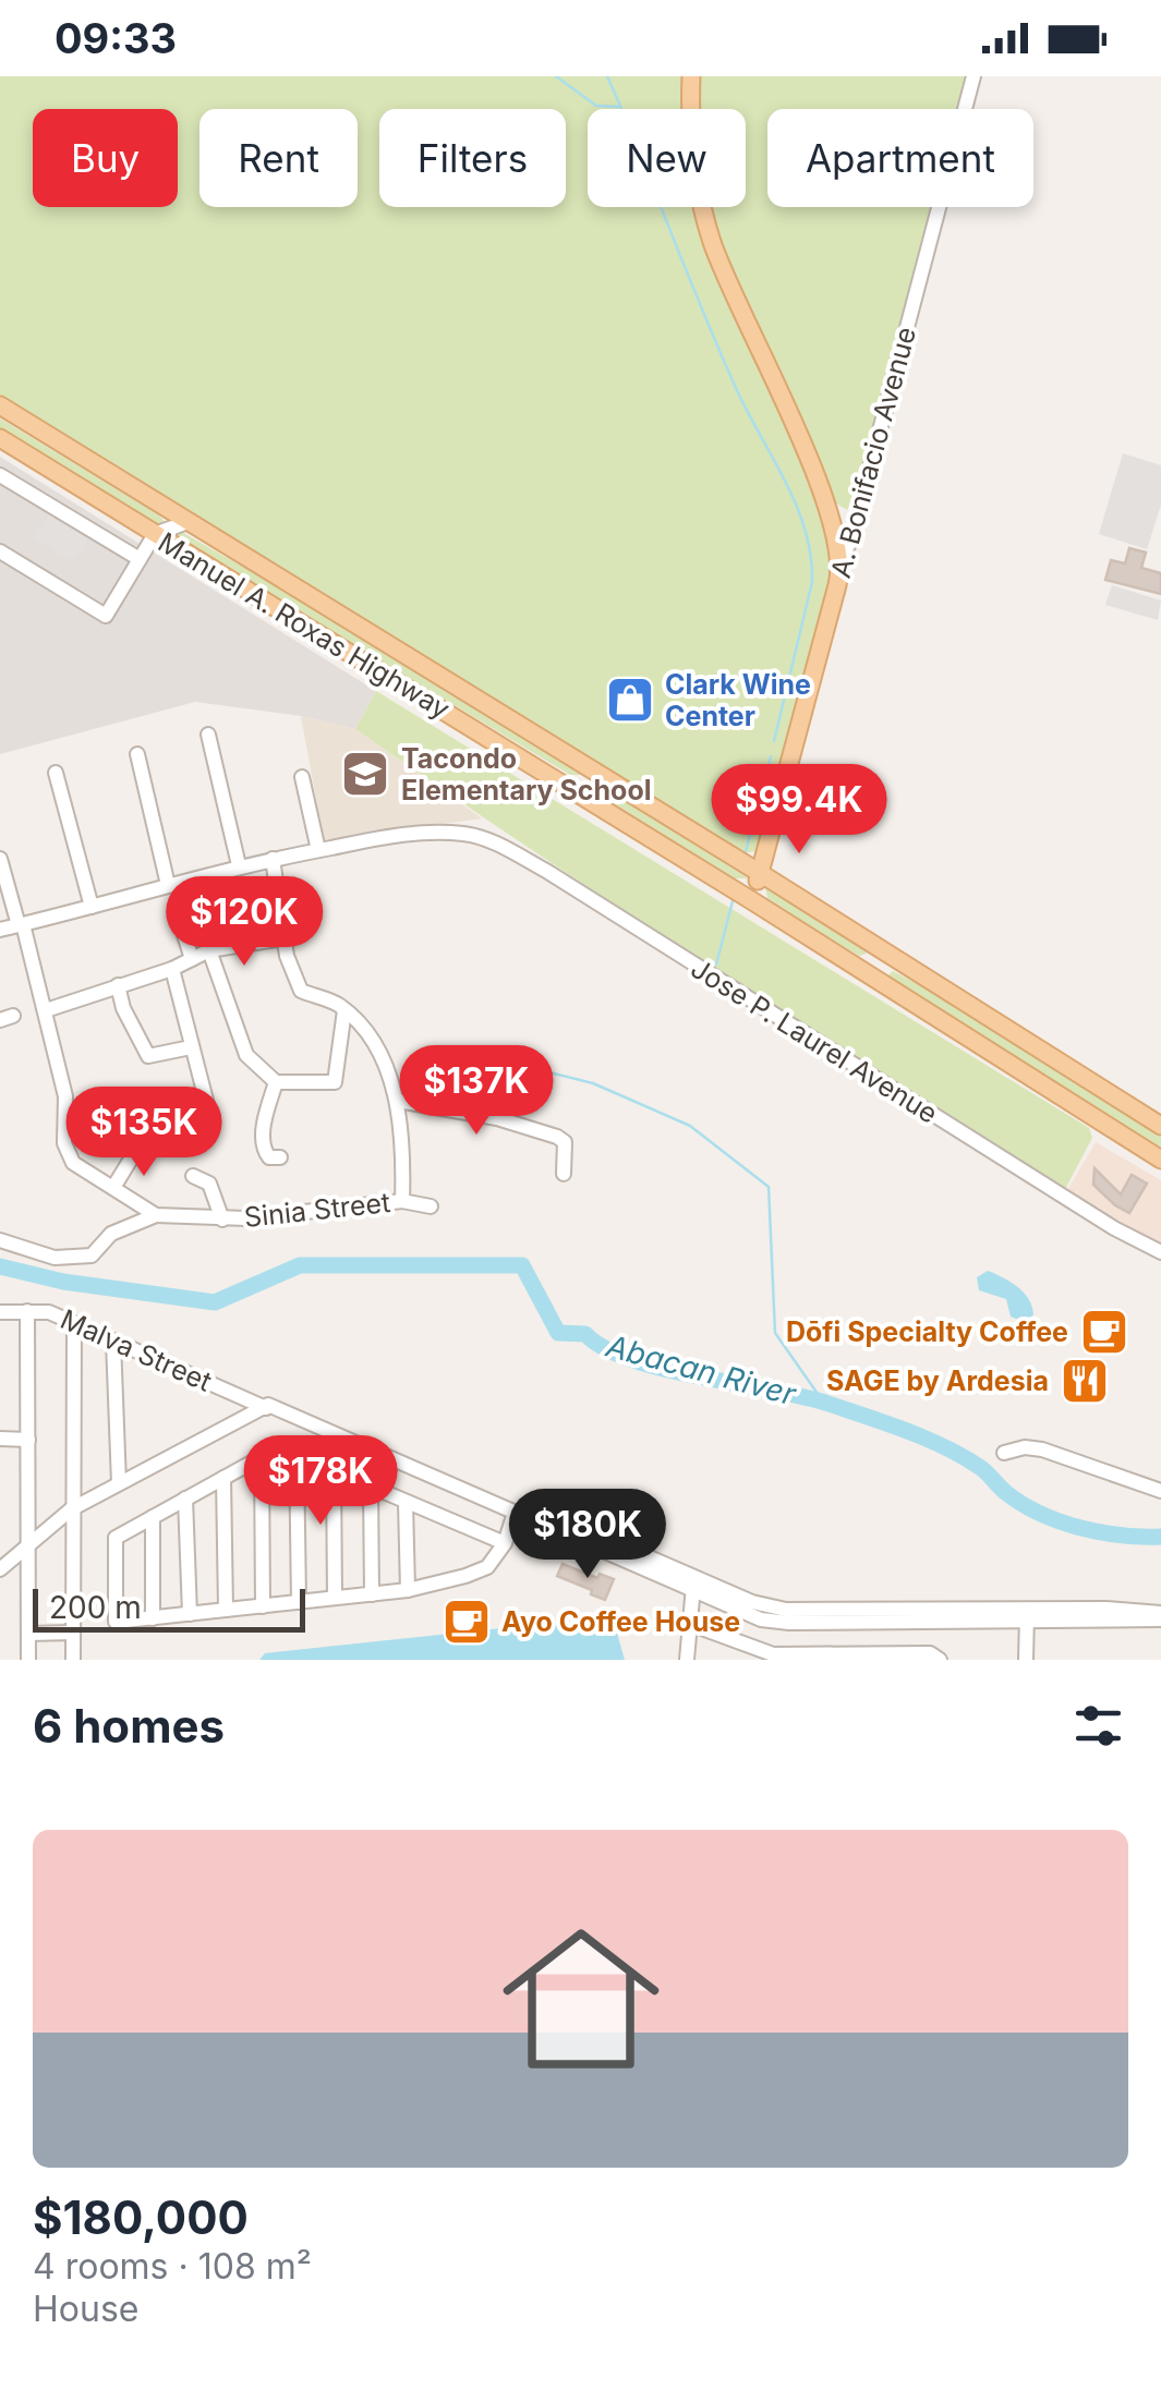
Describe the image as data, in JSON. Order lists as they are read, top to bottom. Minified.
{"streets":{"main road":["A. Bonifacio Avenue","Manuel A. Roxas Highway"],"street":["Jose P. Laurel Avenue","Sinia Street","Malva Street"]},"crossings":[["A. Bonifacio Avenue","Manuel A. Roxas Highway"]],"water":["Abacan River"],"places":{"shop":["Clark Wine Center"],"school or university":["Tacondo Elementary School"],"cafe":["Dōfi Specialty Coffee","Ayo Coffee House"],"restaurant":["SAGE by Ardesia"]},"scale_bar":"200 m","page":{"status":"09:33","chip":["Buy","Rent","Filters","New","Apartment"],"price":["$99.4K","$120K","$137K","$135K","$178K","$180K"],"scale":"200 m","heading":"6 homes","list":[{"name":"$180,000","note":"4 rooms · 108 m² · House"}]}}
